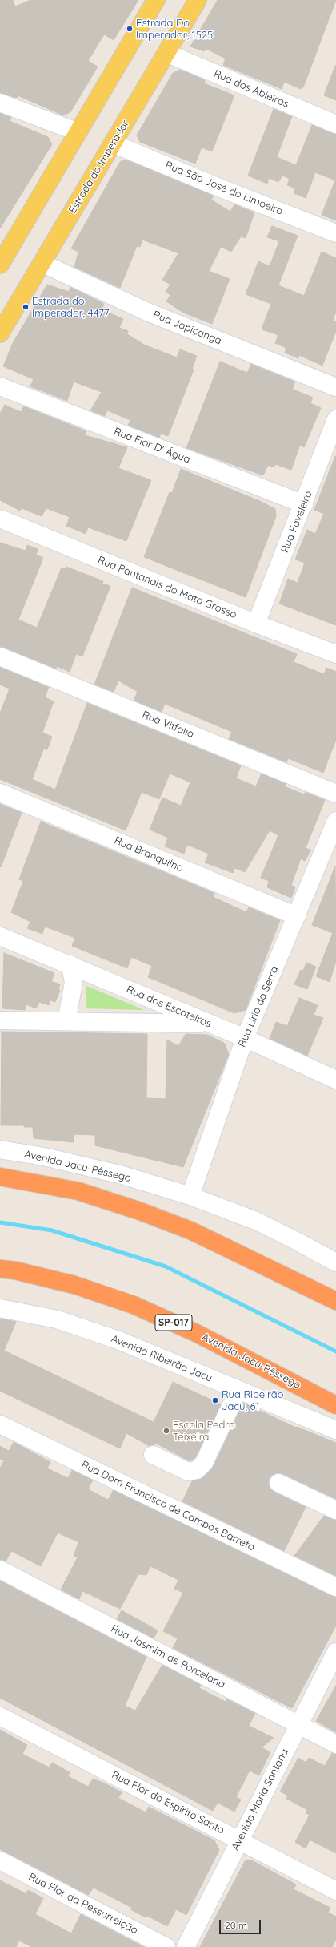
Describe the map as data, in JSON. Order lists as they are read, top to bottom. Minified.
{"streets":{"highway":["Avenida Jacu-Pêssego","SP-017"],"main road":["Estrada do Imperador"],"street":["Rua dos Abieiros","Rua São José do Limoeiro","Rua Japiçanga","Rua Flor D' Água","Rua Faveleiro","Rua Pantanais do Mato Grosso","Rua Vitfolia","Rua Branquilho","Rua dos Escoteiros","Rua Lírio da Serra","Avenida Ribeirão Jacu","Rua Dom Francisco de Campos Barreto","Rua Jasmim de Porcelana","Avenida Maria Santana","Rua Flor do Espírito Santo","Rua Flor da Ressurreição"]},"crossings":[["Rua dos Abieiros","Estrada do Imperador"],["Estrada do Imperador","Rua São José do Limoeiro"],["Estrada do Imperador","Rua Japiçanga"],["Rua Flor D' Água","Rua Faveleiro"],["Rua Faveleiro","Rua Pantanais do Mato Grosso"],["Rua Branquilho","Rua Lírio da Serra"],["Rua dos Escoteiros","Rua Lírio da Serra"],["Rua Lírio da Serra","Avenida Jacu-Pêssego"],["Rua Jasmim de Porcelana","Avenida Maria Santana"],["Avenida Maria Santana","Rua Flor do Espírito Santo"]],"places":["Estrada Do Imperador, 1525","Estrada do Imperador, 4477","Rua Ribeirão Jacu, 61","Escola Pedro Teixeira"],"scale_bar":"20 m"}
